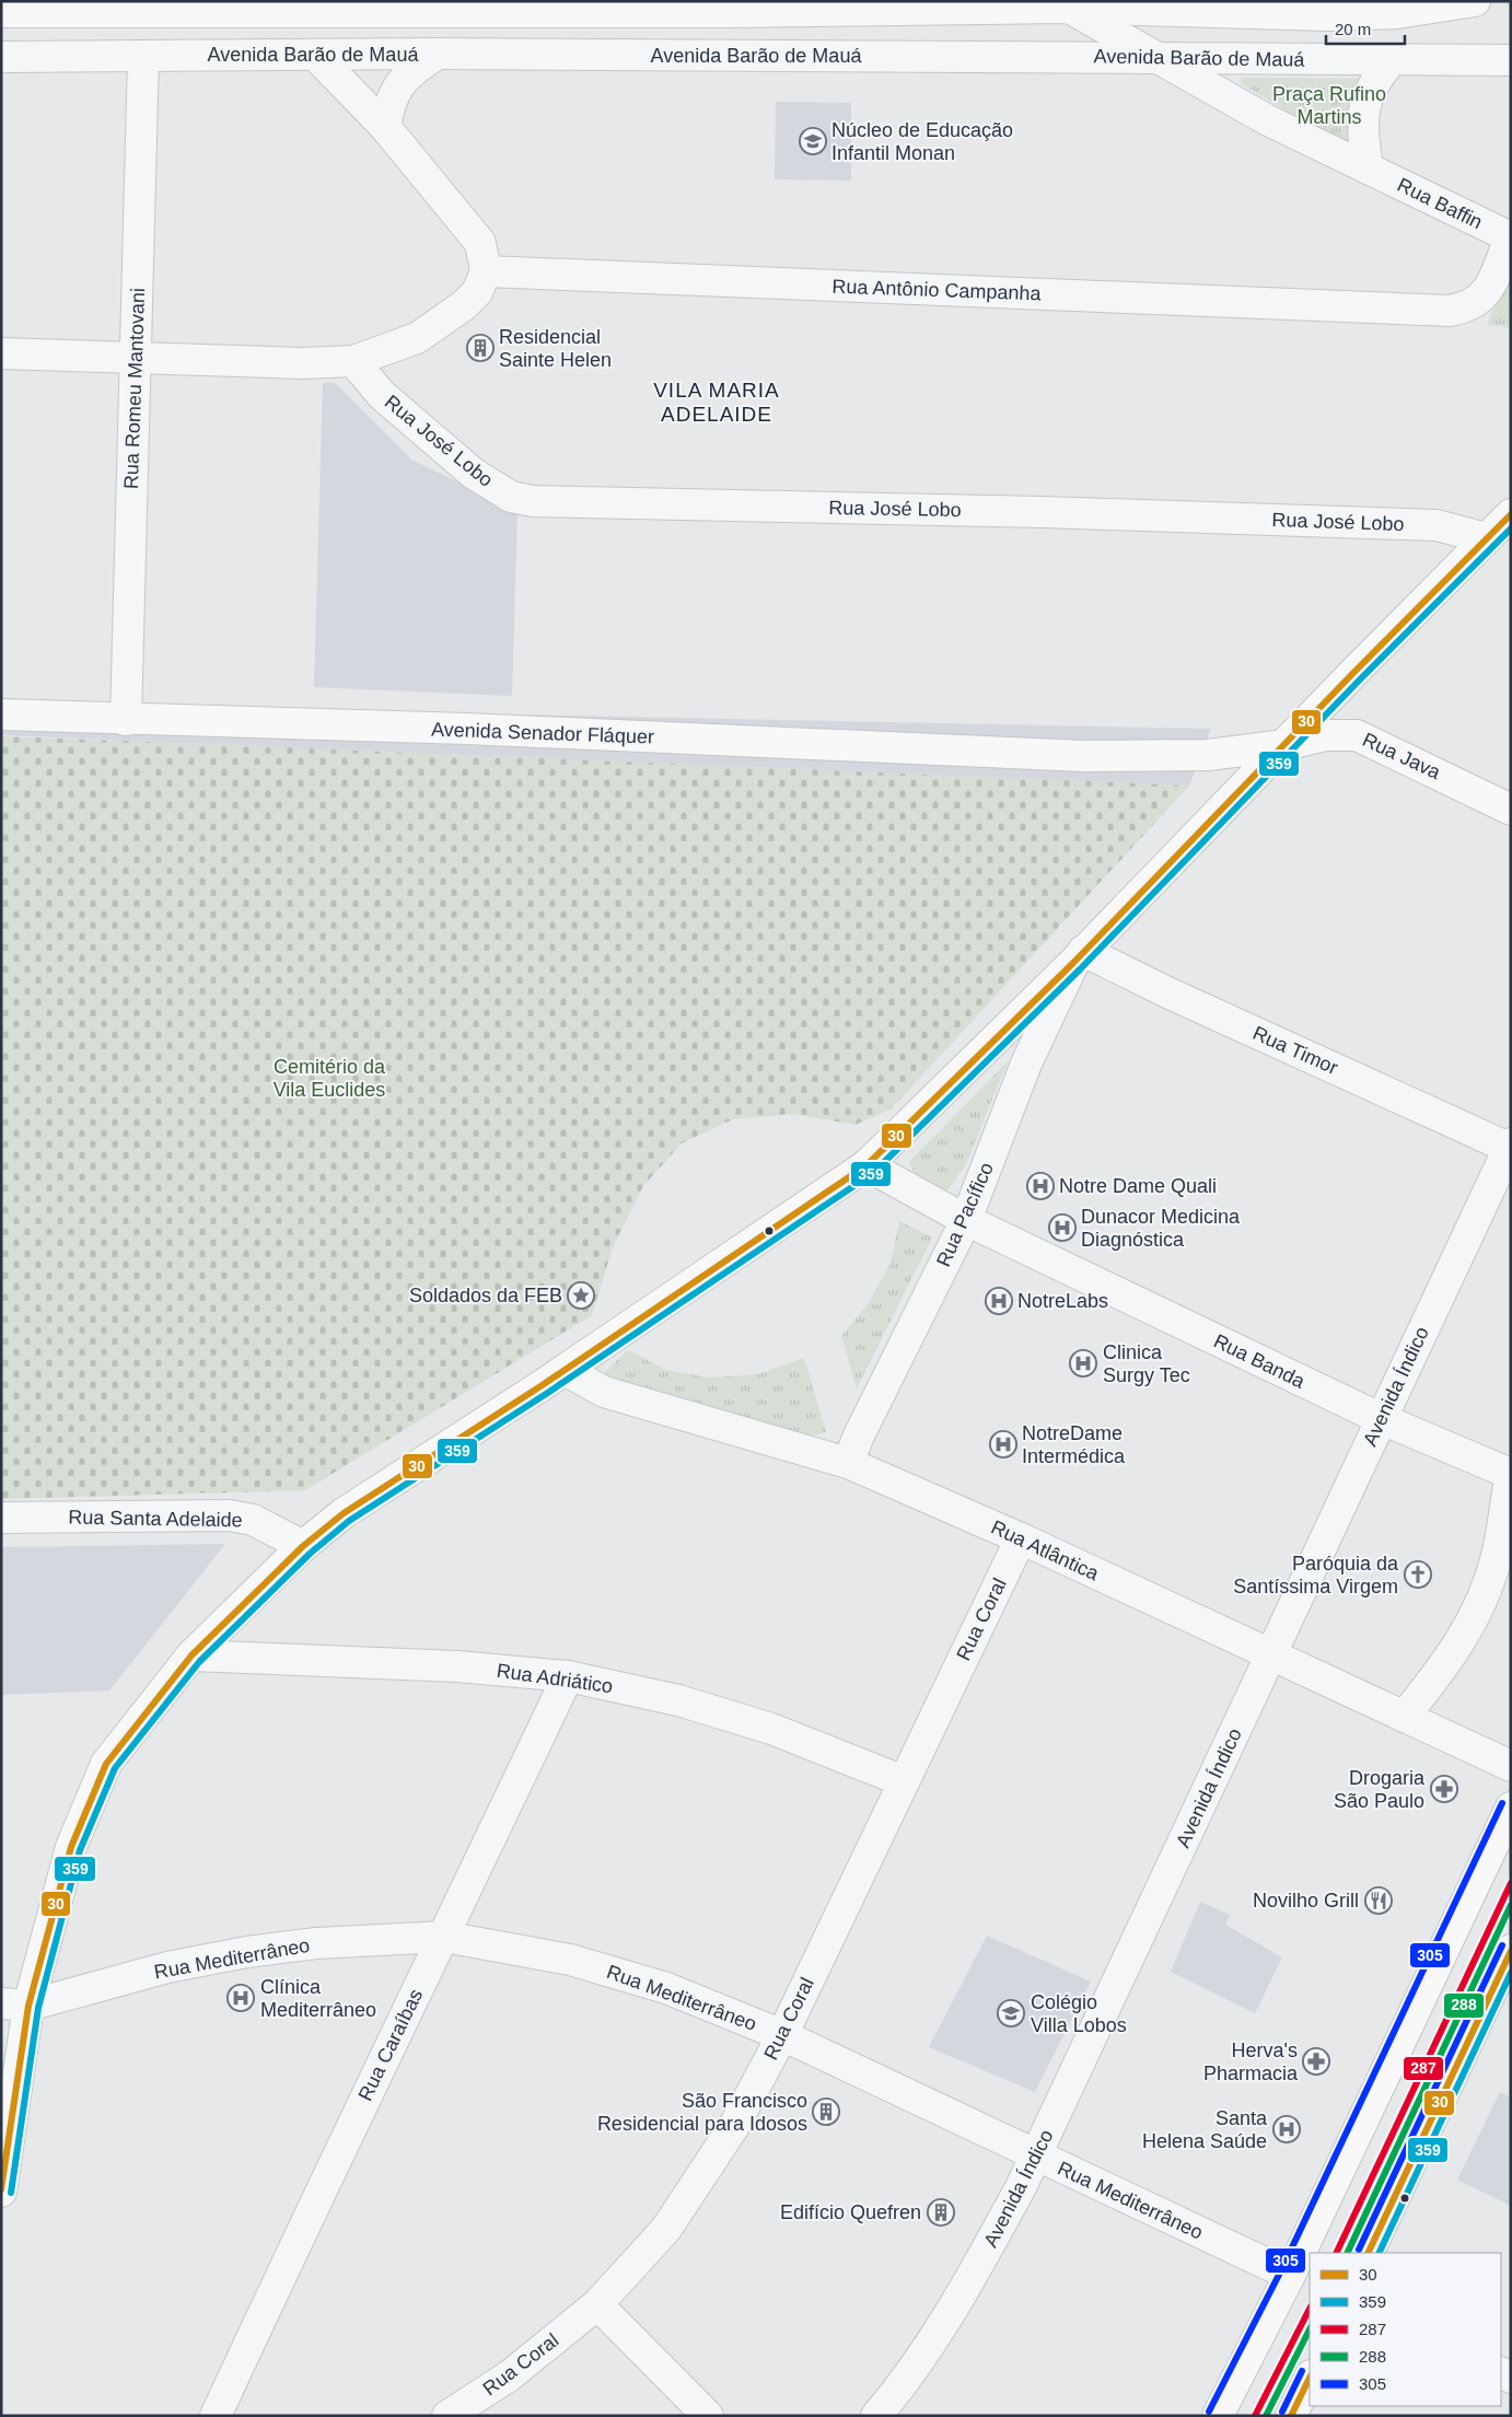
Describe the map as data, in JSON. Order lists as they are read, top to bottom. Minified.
{"streets":{"street":["Avenida Barão de Mauá","Rua Baffin","Rua Antônio Campanha","Rua Romeu Mantovani","Rua José Lobo","Avenida Senador Fláquer","Rua Java","Rua Timor","Rua Pacífico","Rua Banda","Avenida Índico","Rua Santa Adelaide","Rua Atlântica","Rua Coral","Rua Adriático","Rua Mediterrâneo","Rua Caraíbas"]},"crossings":[["Avenida Barão de Mauá","Rua Baffin"],["Avenida Barão de Mauá","Rua Romeu Mantovani"],["Rua Baffin","Rua Antônio Campanha"],["Rua Romeu Mantovani","Avenida Senador Fláquer"],["Avenida Senador Fláquer","Rua Java"],["Rua Timor","Rua Pacífico"],["Rua Timor","Avenida Índico"],["Rua Pacífico","Rua Banda"],["Rua Pacífico","Rua Atlântica"],["Rua Banda","Avenida Índico"],["Avenida Índico","Rua Atlântica"],["Avenida Índico","Rua Mediterrâneo"],["Rua Atlântica","Rua Coral"],["Rua Coral","Rua Adriático"],["Rua Coral","Rua Mediterrâneo"],["Rua Adriático","Rua Caraíbas"],["Rua Mediterrâneo","Rua Caraíbas"]],"districts":["VILA MARIA ADELAIDE"],"parks":["Praça Rufino Martins","Cemitério da Vila Euclides"],"places":{"school or university":["Núcleo de Educação Infantil Monan","Colégio Villa Lobos"],"building":["Residencial Sainte Helen","São Francisco Residencial para Idosos","Edifício Quefren"],"hospital":["Notre Dame Quali","Dunacor Medicina Diagnóstica","NotreLabs","Clinica Surgy Tec","NotreDame Intermédica","Clínica Mediterrâneo","Santa Helena Saúde"],"place":["Soldados da FEB"],"church":["Paróquia da Santíssima Virgem"],"pharmacy":["Drogaria São Paulo","Herva's Pharmacia"],"restaurant":["Novilho Grill"]},"lines":["transit line 30","transit line 359","transit line 305","transit line 287","transit line 288"],"legend":["30","359","287","288","305"],"scale_bar":"20 m"}
